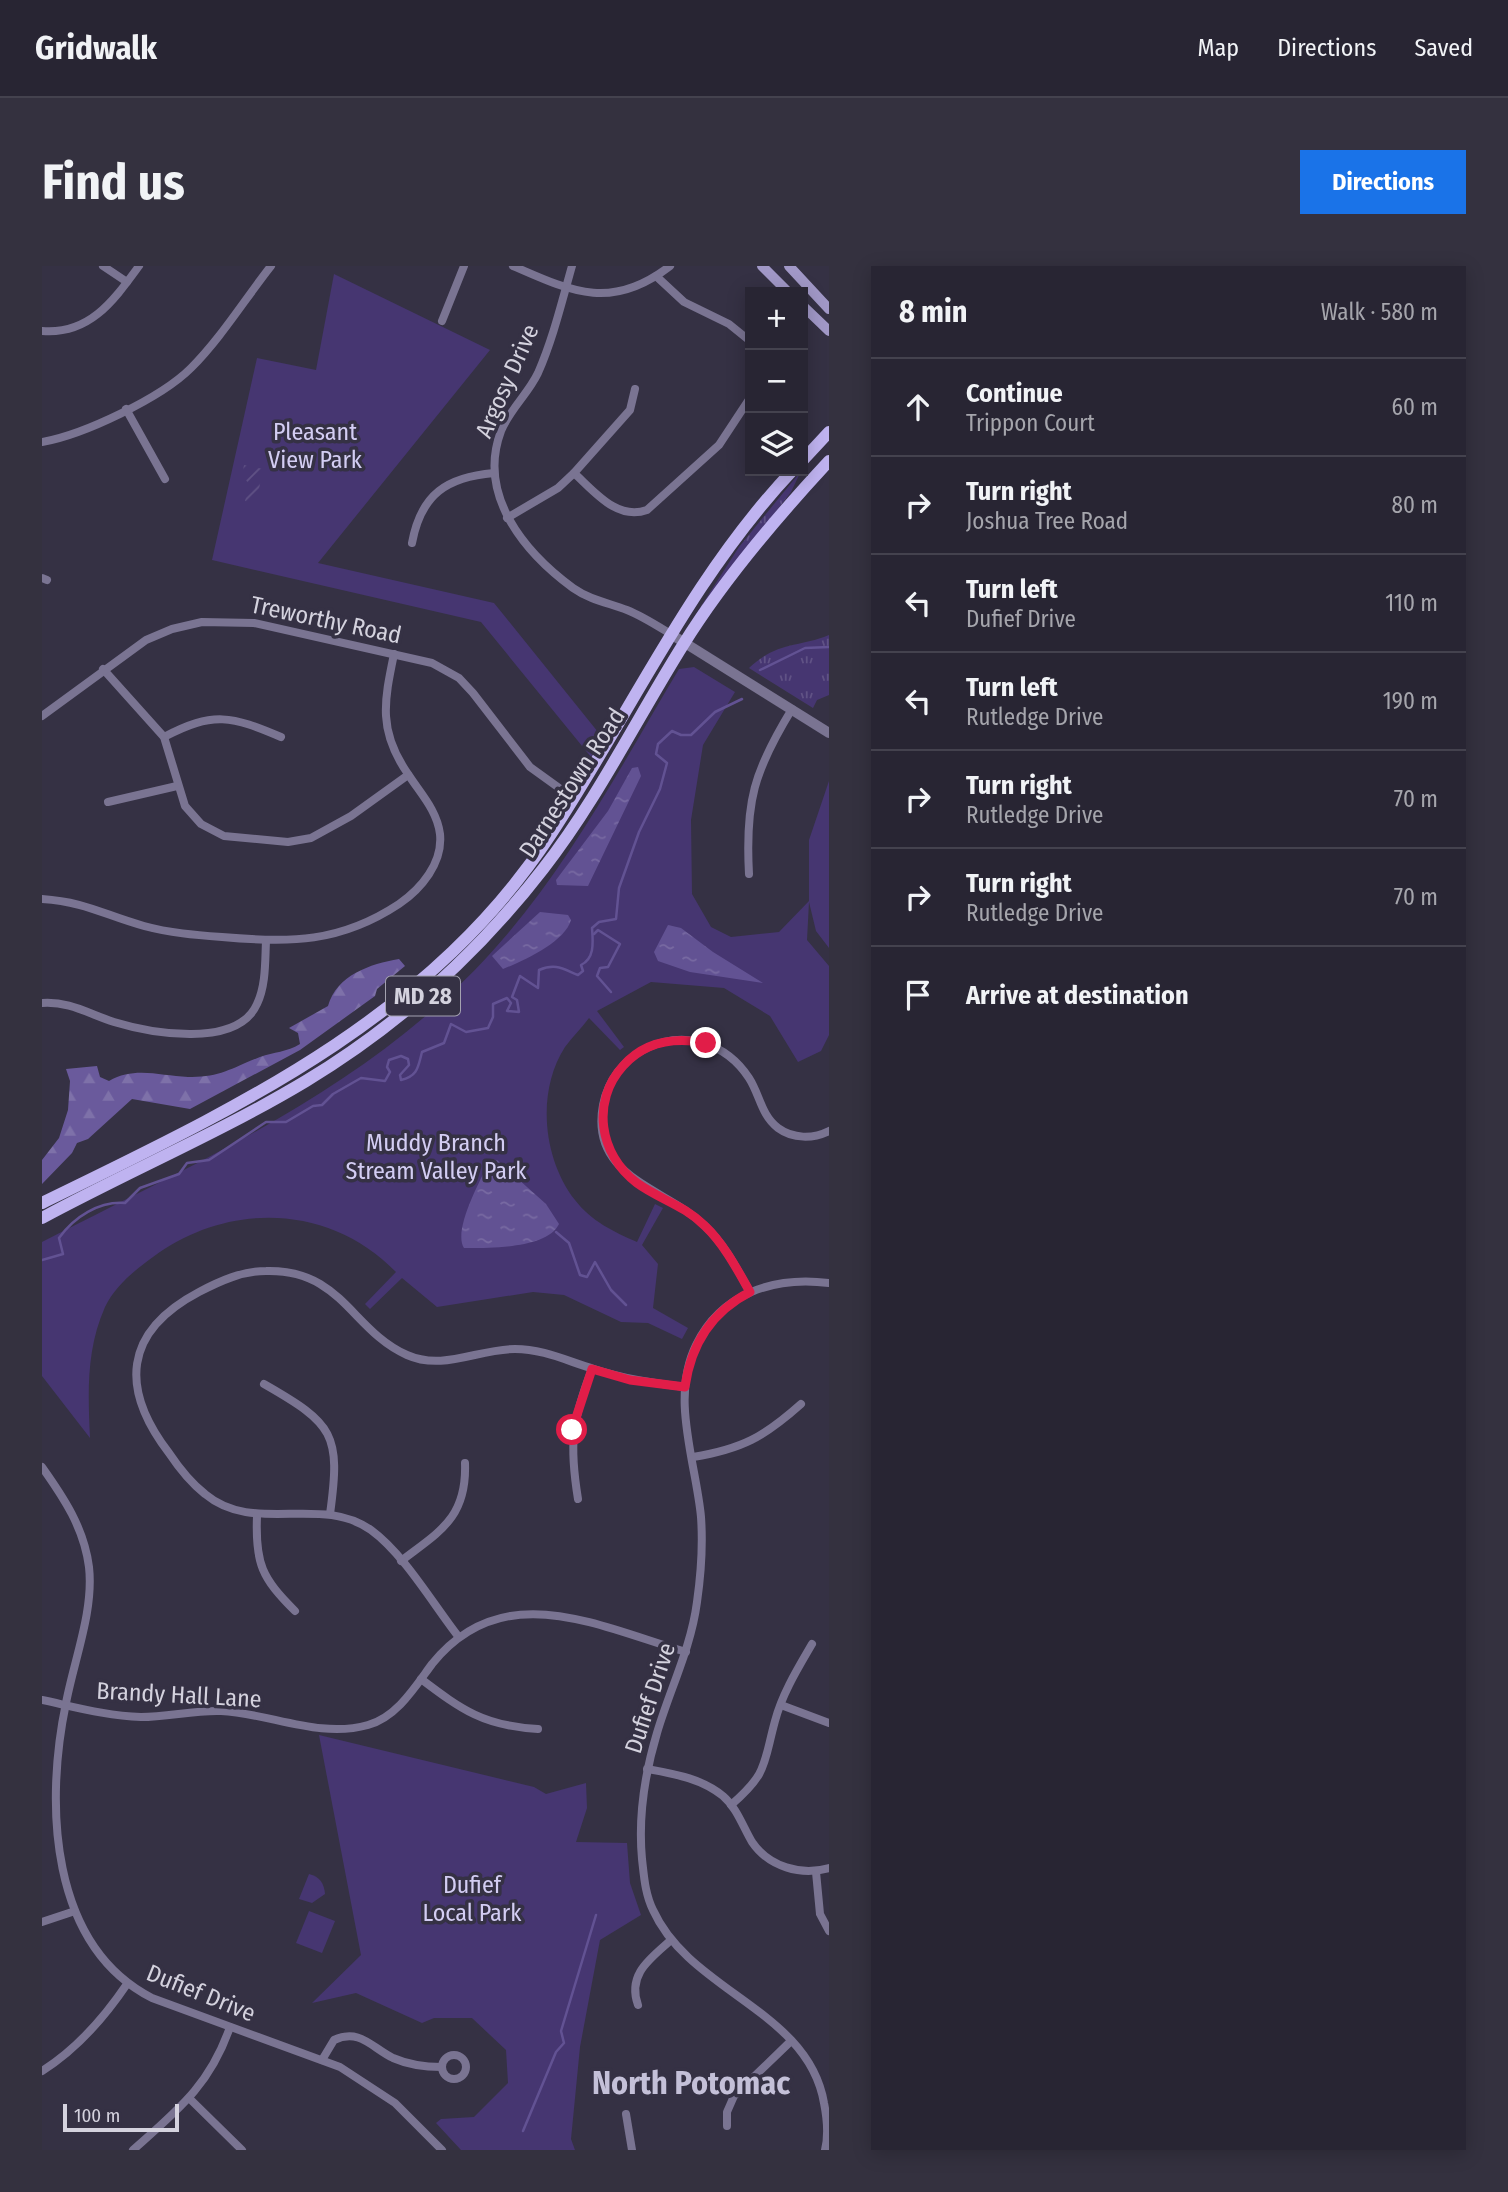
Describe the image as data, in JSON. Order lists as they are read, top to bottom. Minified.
{"streets":{"main road":["Darnestown Road","MD 28"],"street":["Argosy Drive","Treworthy Road","Brandy Hall Lane","Dufief Drive"]},"crossings":[["Argosy Drive","Darnestown Road"],["Treworthy Road","Darnestown Road"],["Brandy Hall Lane","Dufief Drive"]],"districts":["North Potomac"],"parks":["Pleasant View Park","Muddy Branch Stream Valley Park","Dufief Local Park"],"scale_bar":"100 m","page":{"header":"Gridwalk","nav":["Map","Directions","Saved"],"buttons":"Directions","title":"Find us","heading":["8 min","Walk · 580 m"],"map_buttons":["+","−"],"list":[["Continue","Trippon Court","60 m"],["Turn right","Joshua Tree Road","80 m"],["Turn left","Dufief Drive","110 m"],["Turn left","Rutledge Drive","190 m"],["Turn right","Rutledge Drive","70 m"],["Turn right","Rutledge Drive","70 m"],"Arrive at destination"],"scale":"100 m"}}
